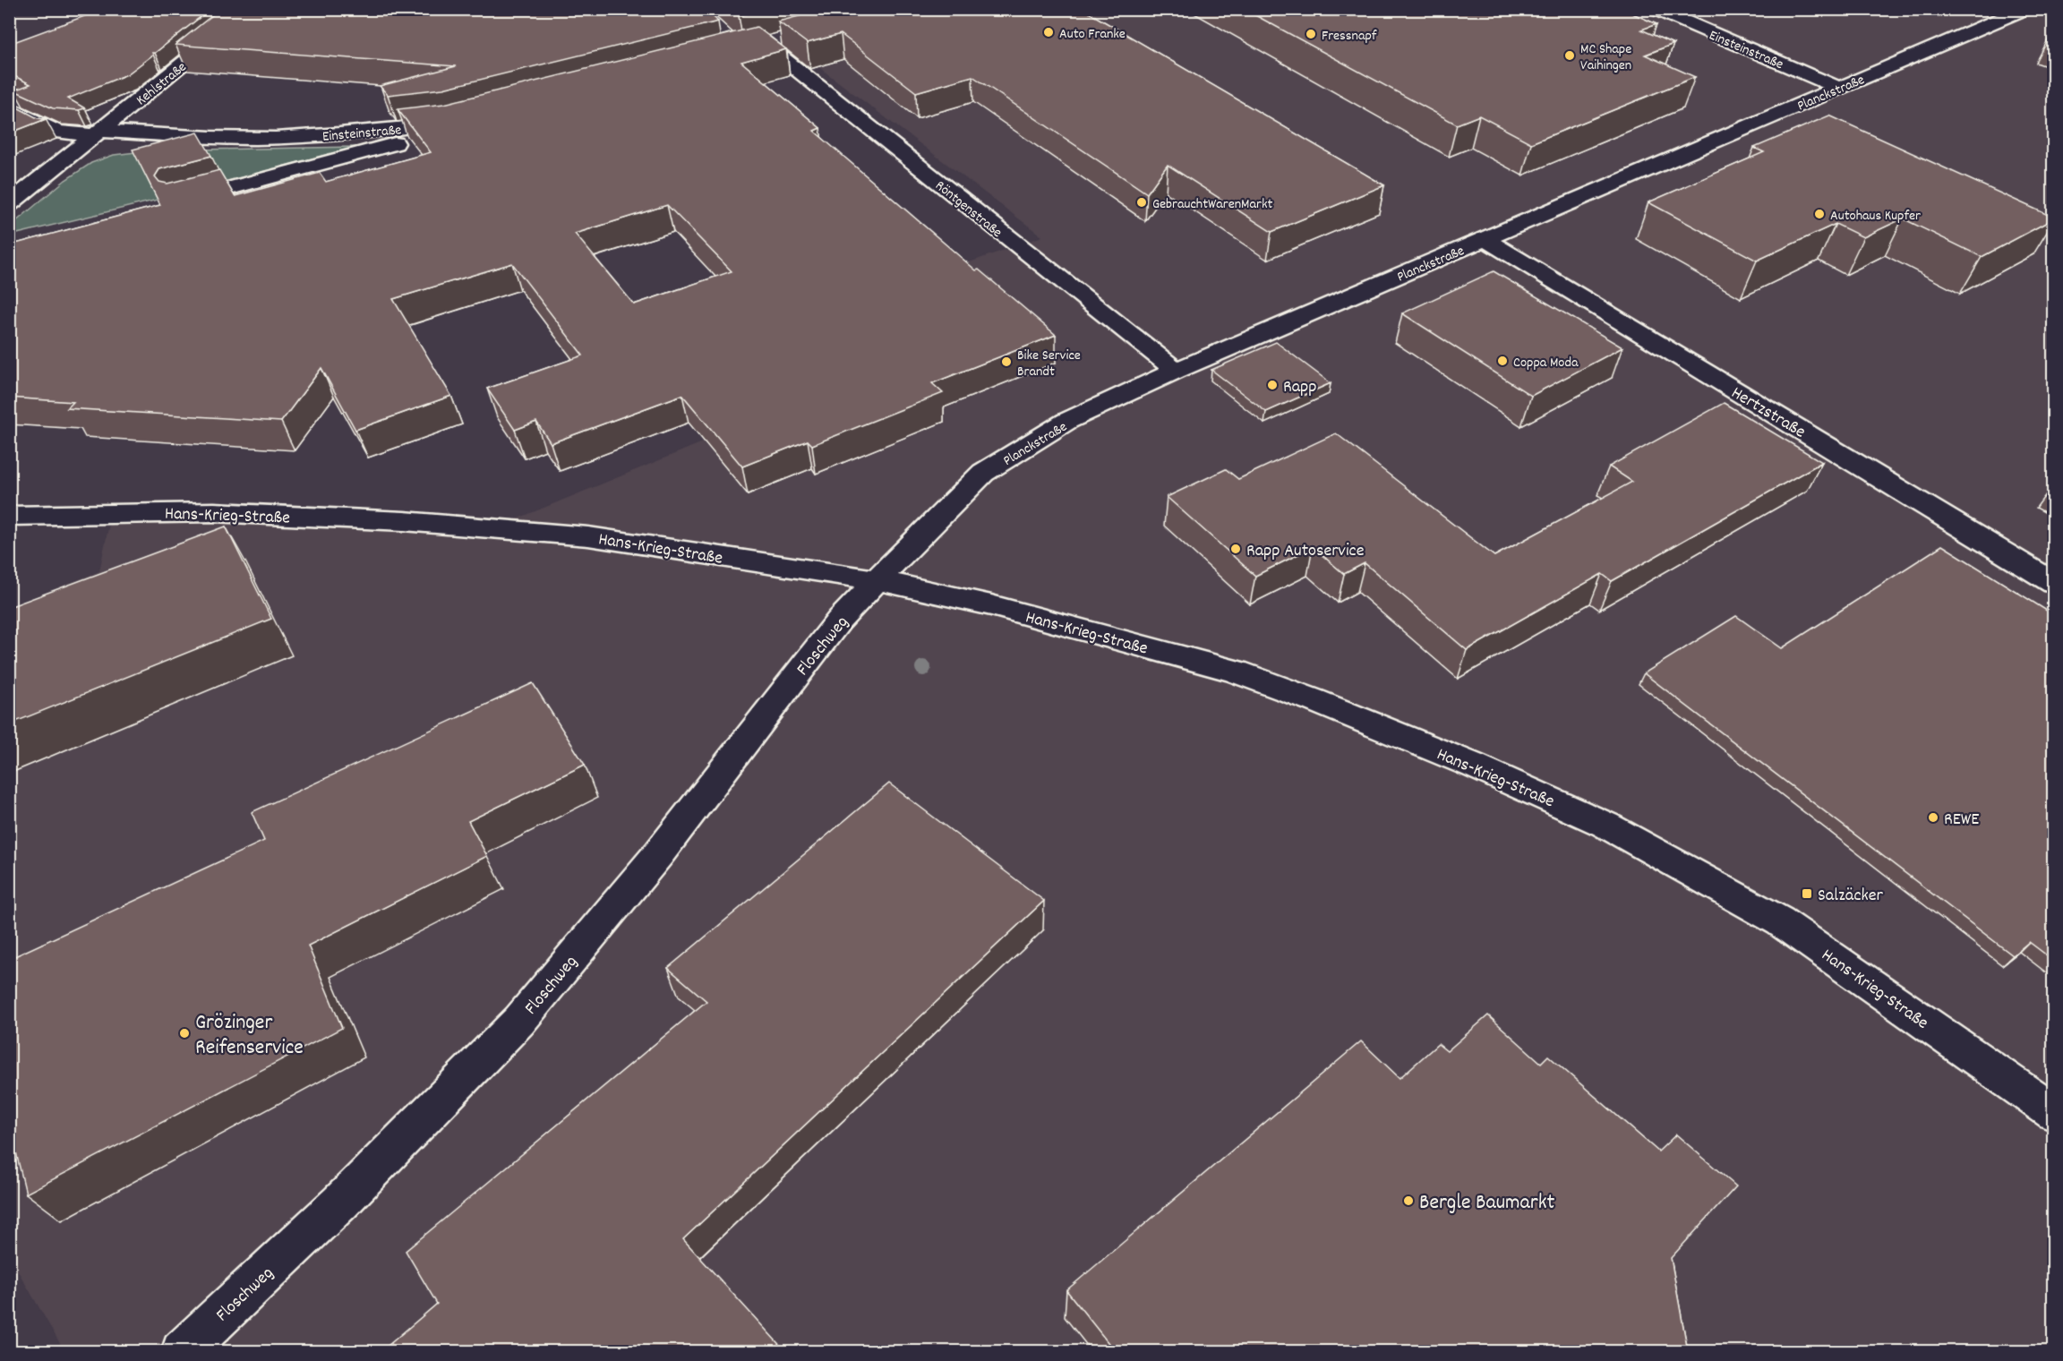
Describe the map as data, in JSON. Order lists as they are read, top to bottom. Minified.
{"streets":{"street":["Einsteinstraße","Kehlstraße","Planckstraße","Röntgenstraße","Hertzstraße","Hans-Krieg-Straße","Floschweg"]},"crossings":[["Einsteinstraße","Kehlstraße"],["Einsteinstraße","Planckstraße"],["Planckstraße","Röntgenstraße"],["Planckstraße","Hertzstraße"],["Planckstraße","Hans-Krieg-Straße"],["Planckstraße","Floschweg"],["Hans-Krieg-Straße","Floschweg"]],"places":{"other":["Auto Franke","Fressnapf","MC Shape Vaihingen","GebrauchtWarenMarkt","Autohaus Kupfer","Coppa Moda","Bike Service Brandt","Rapp","Rapp Autoservice","REWE","Grözinger Reifenservice","Bergle Baumarkt"],"transit":["Salzäcker"]}}
